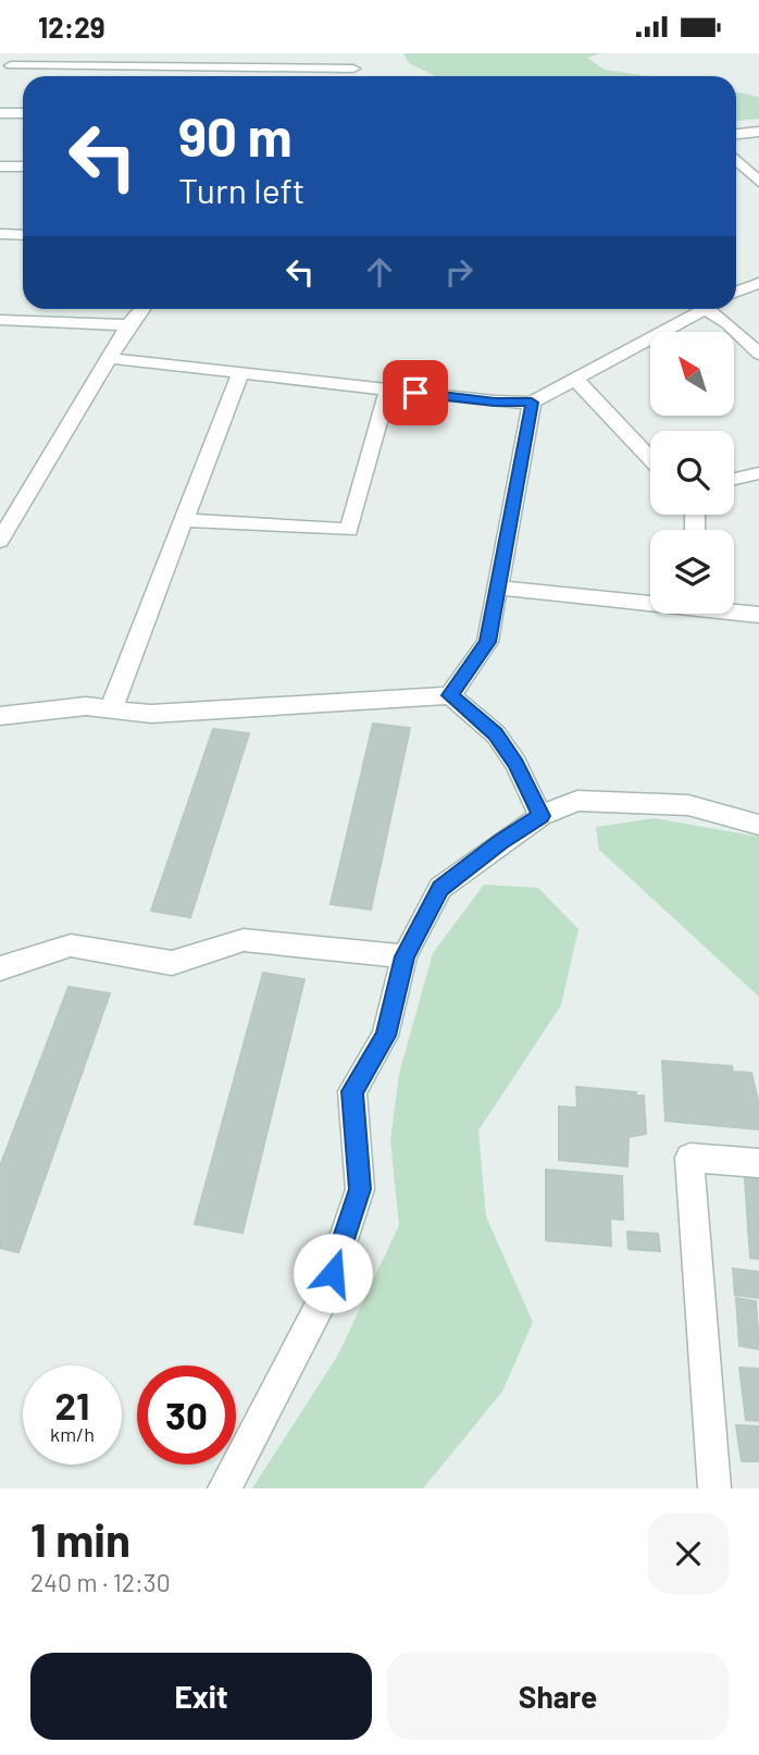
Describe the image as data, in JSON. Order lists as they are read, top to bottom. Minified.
{"north":"top left","page":{"status":"12:29","turn":["90 m","Turn left"],"speed":"21 km/h","limit":"30","heading":["1 min","240 m · 12:30"],"buttons":["Exit","Share"]}}
